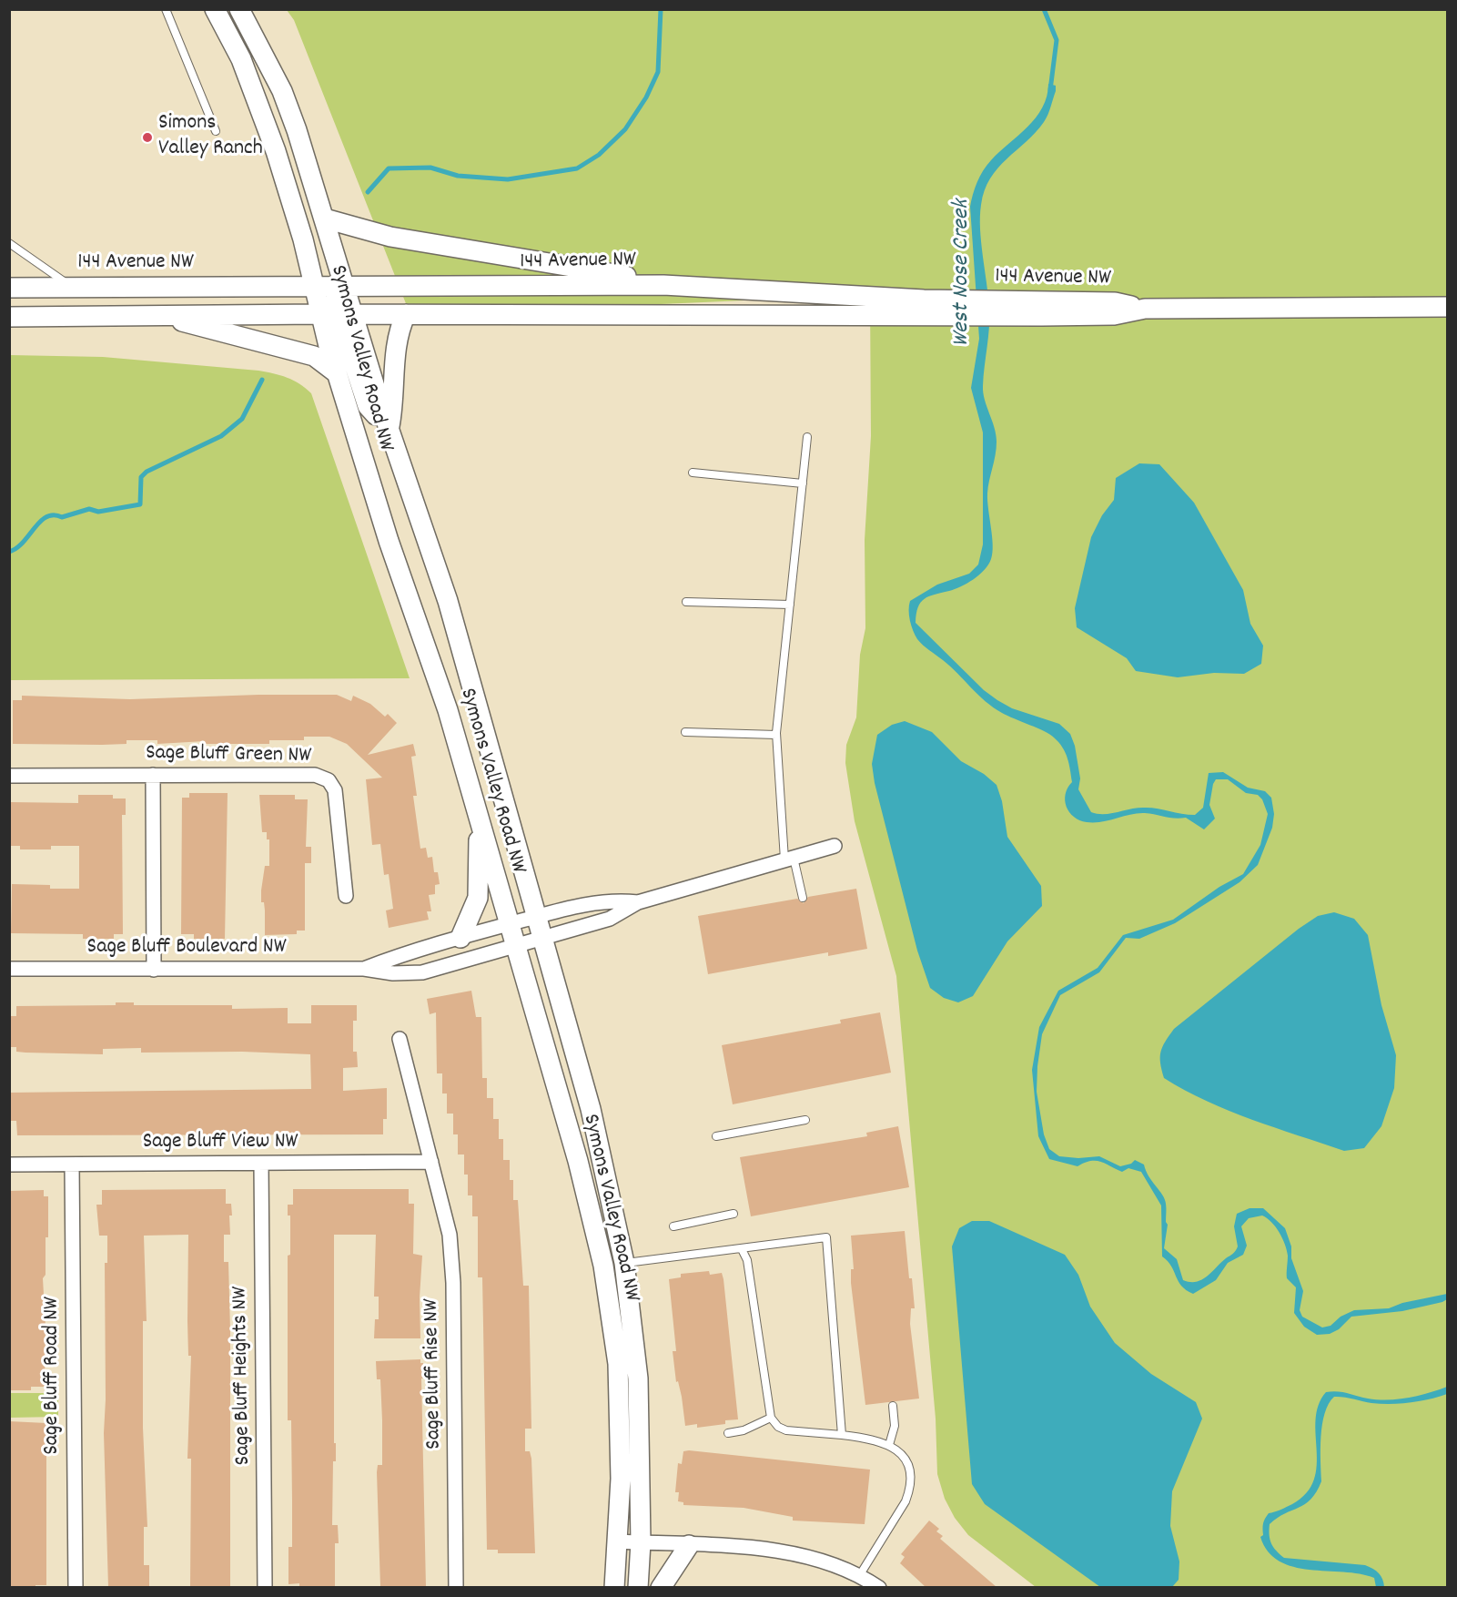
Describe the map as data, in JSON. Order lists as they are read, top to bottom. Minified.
{"streets":{"main road":["144 Avenue NW","Symons Valley Road NW"],"street":["Sage Bluff Green NW","Sage Bluff Boulevard NW","Sage Bluff View NW","Sage Bluff Rise NW","Sage Bluff Road NW","Sage Bluff Heights NW"]},"crossings":[["144 Avenue NW","Symons Valley Road NW"],["Symons Valley Road NW","Sage Bluff Boulevard NW"],["Sage Bluff View NW","Sage Bluff Rise NW"],["Sage Bluff View NW","Sage Bluff Road NW"],["Sage Bluff View NW","Sage Bluff Heights NW"]],"water":["West Nose Creek"],"places":["Simons Valley Ranch"]}
